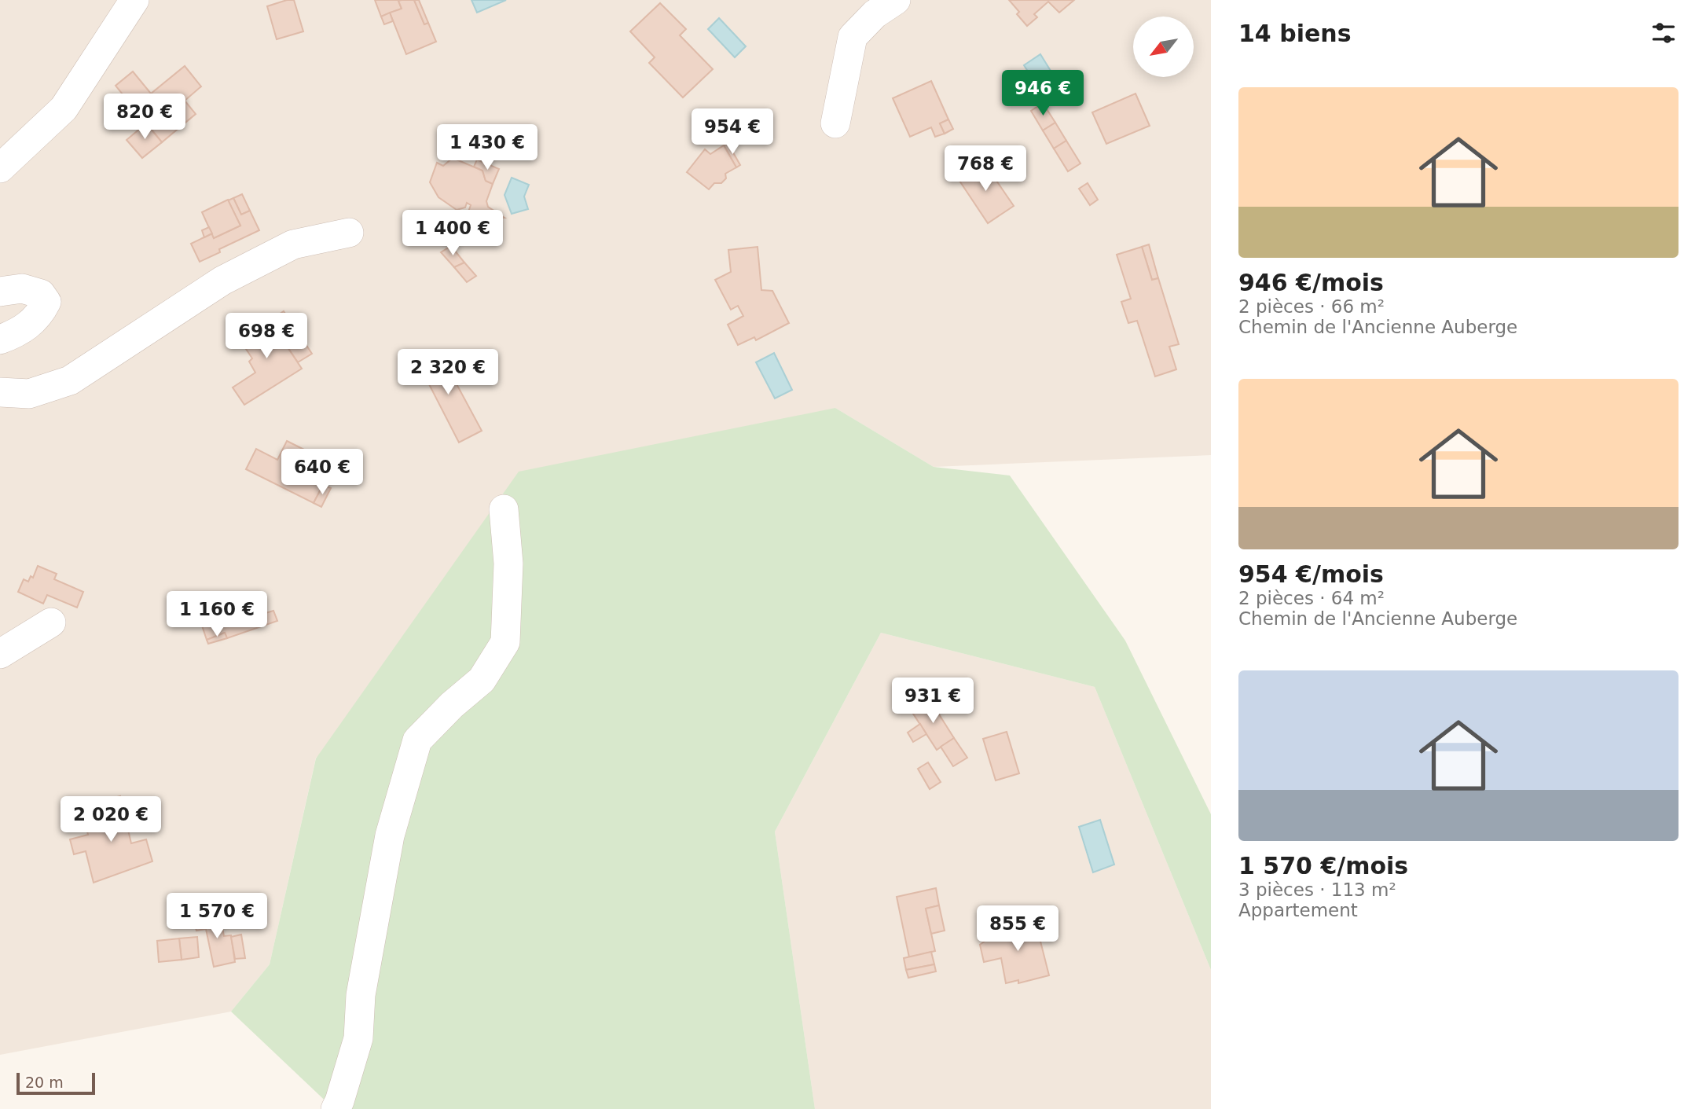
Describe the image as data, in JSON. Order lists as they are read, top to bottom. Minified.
{"scale_bar":"20 m","north":"bottom left","page":{"heading":"14 biens","list":[{"name":"946 €/mois","note":"2 pièces · 66 m² · Chemin de l'Ancienne Auberge"},{"name":"954 €/mois","note":"2 pièces · 64 m² · Chemin de l'Ancienne Auberge"},{"name":"1 570 €/mois","note":"3 pièces · 113 m² · Appartement"}],"price":["946 €","820 €","954 €","1 430 €","768 €","1 400 €","698 €","2 320 €","640 €","1 160 €","931 €","2 020 €","1 570 €","855 €"],"scale":"20 m"}}
